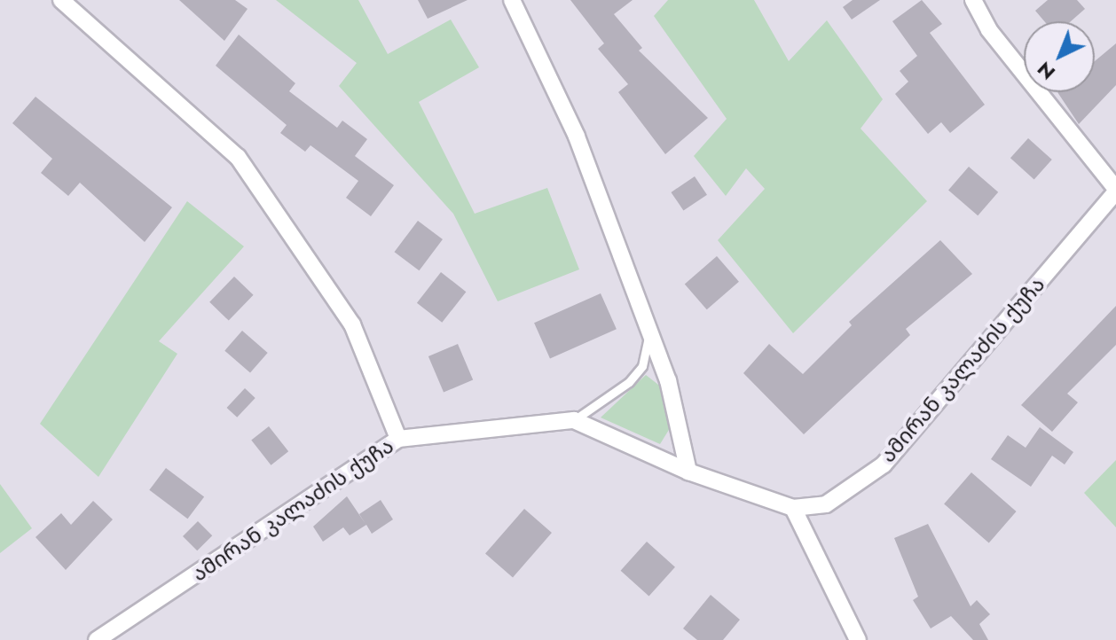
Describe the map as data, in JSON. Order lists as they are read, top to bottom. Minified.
{"streets":{"street":["ამირან კალაძის ქუჩა"]},"north":"bottom left"}
